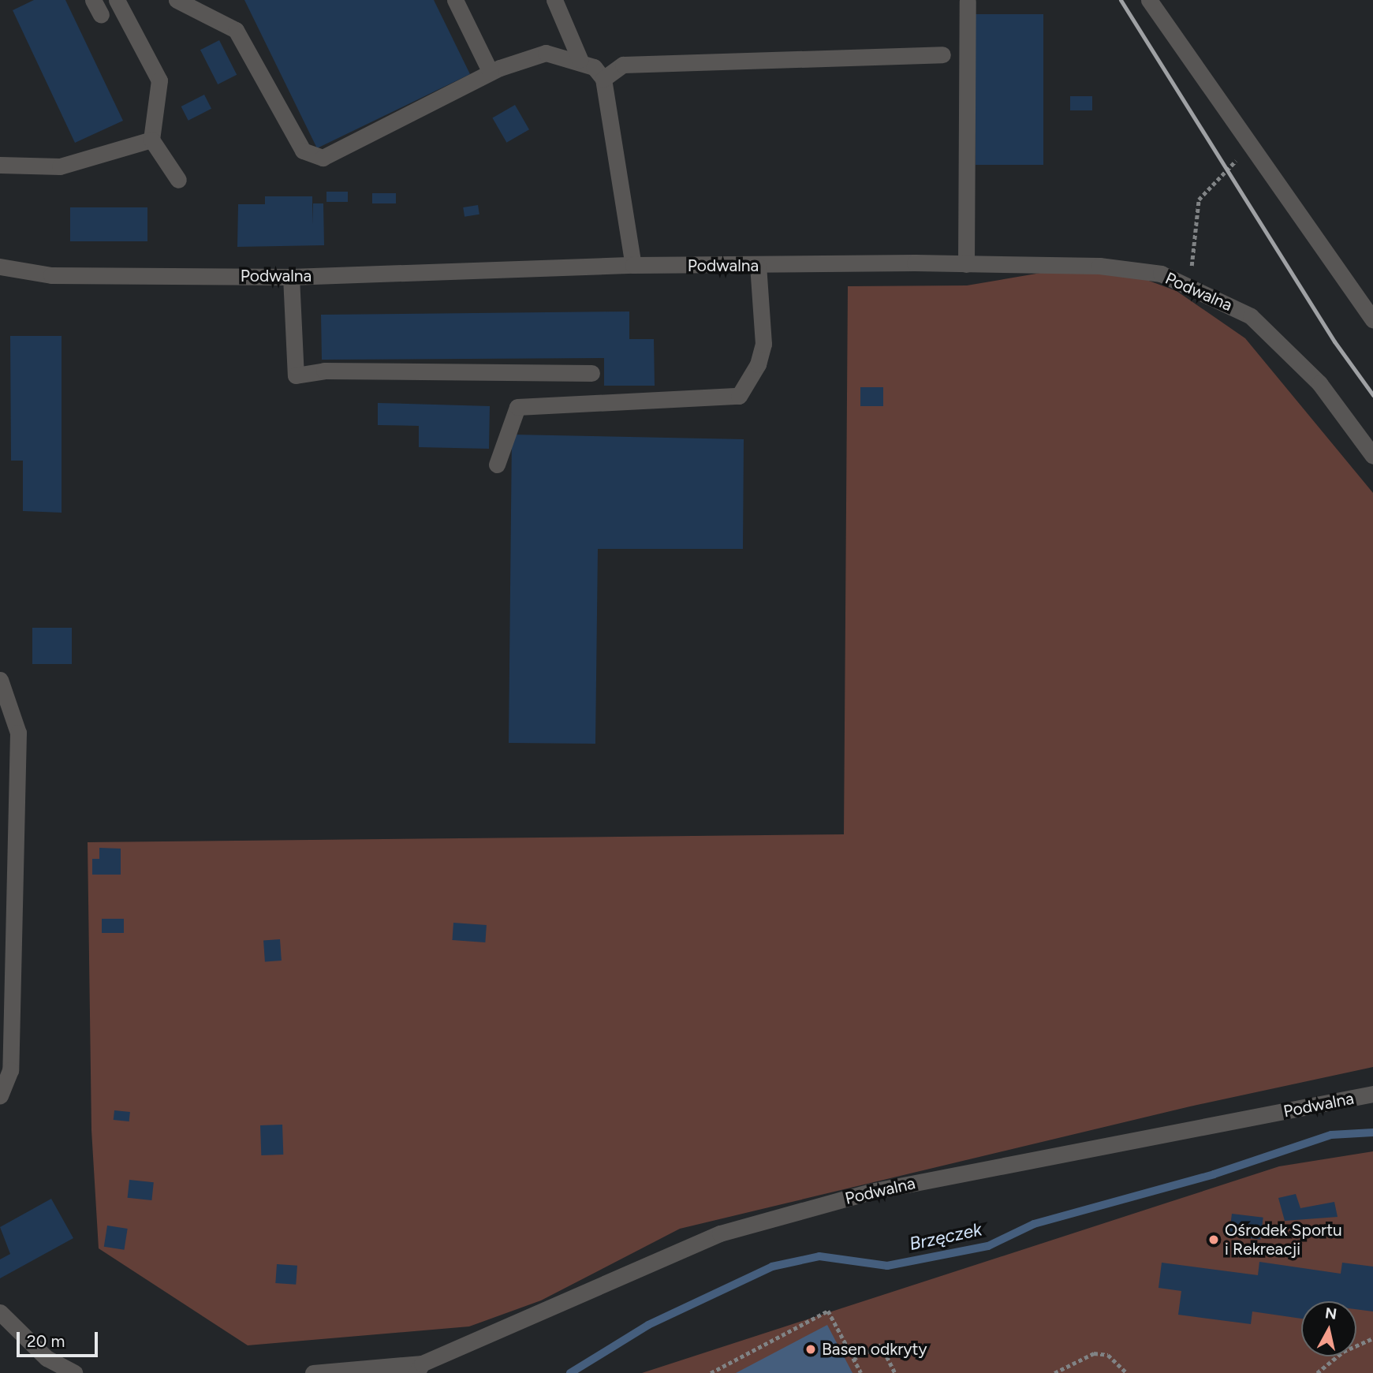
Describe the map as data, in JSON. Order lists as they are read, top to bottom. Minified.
{"streets":{"street":["Podwalna"]},"water":["Brzęczek"],"places":["Ośrodek Sportu i Rekreacji","Basen odkryty"],"scale_bar":"20 m","north":"top"}
